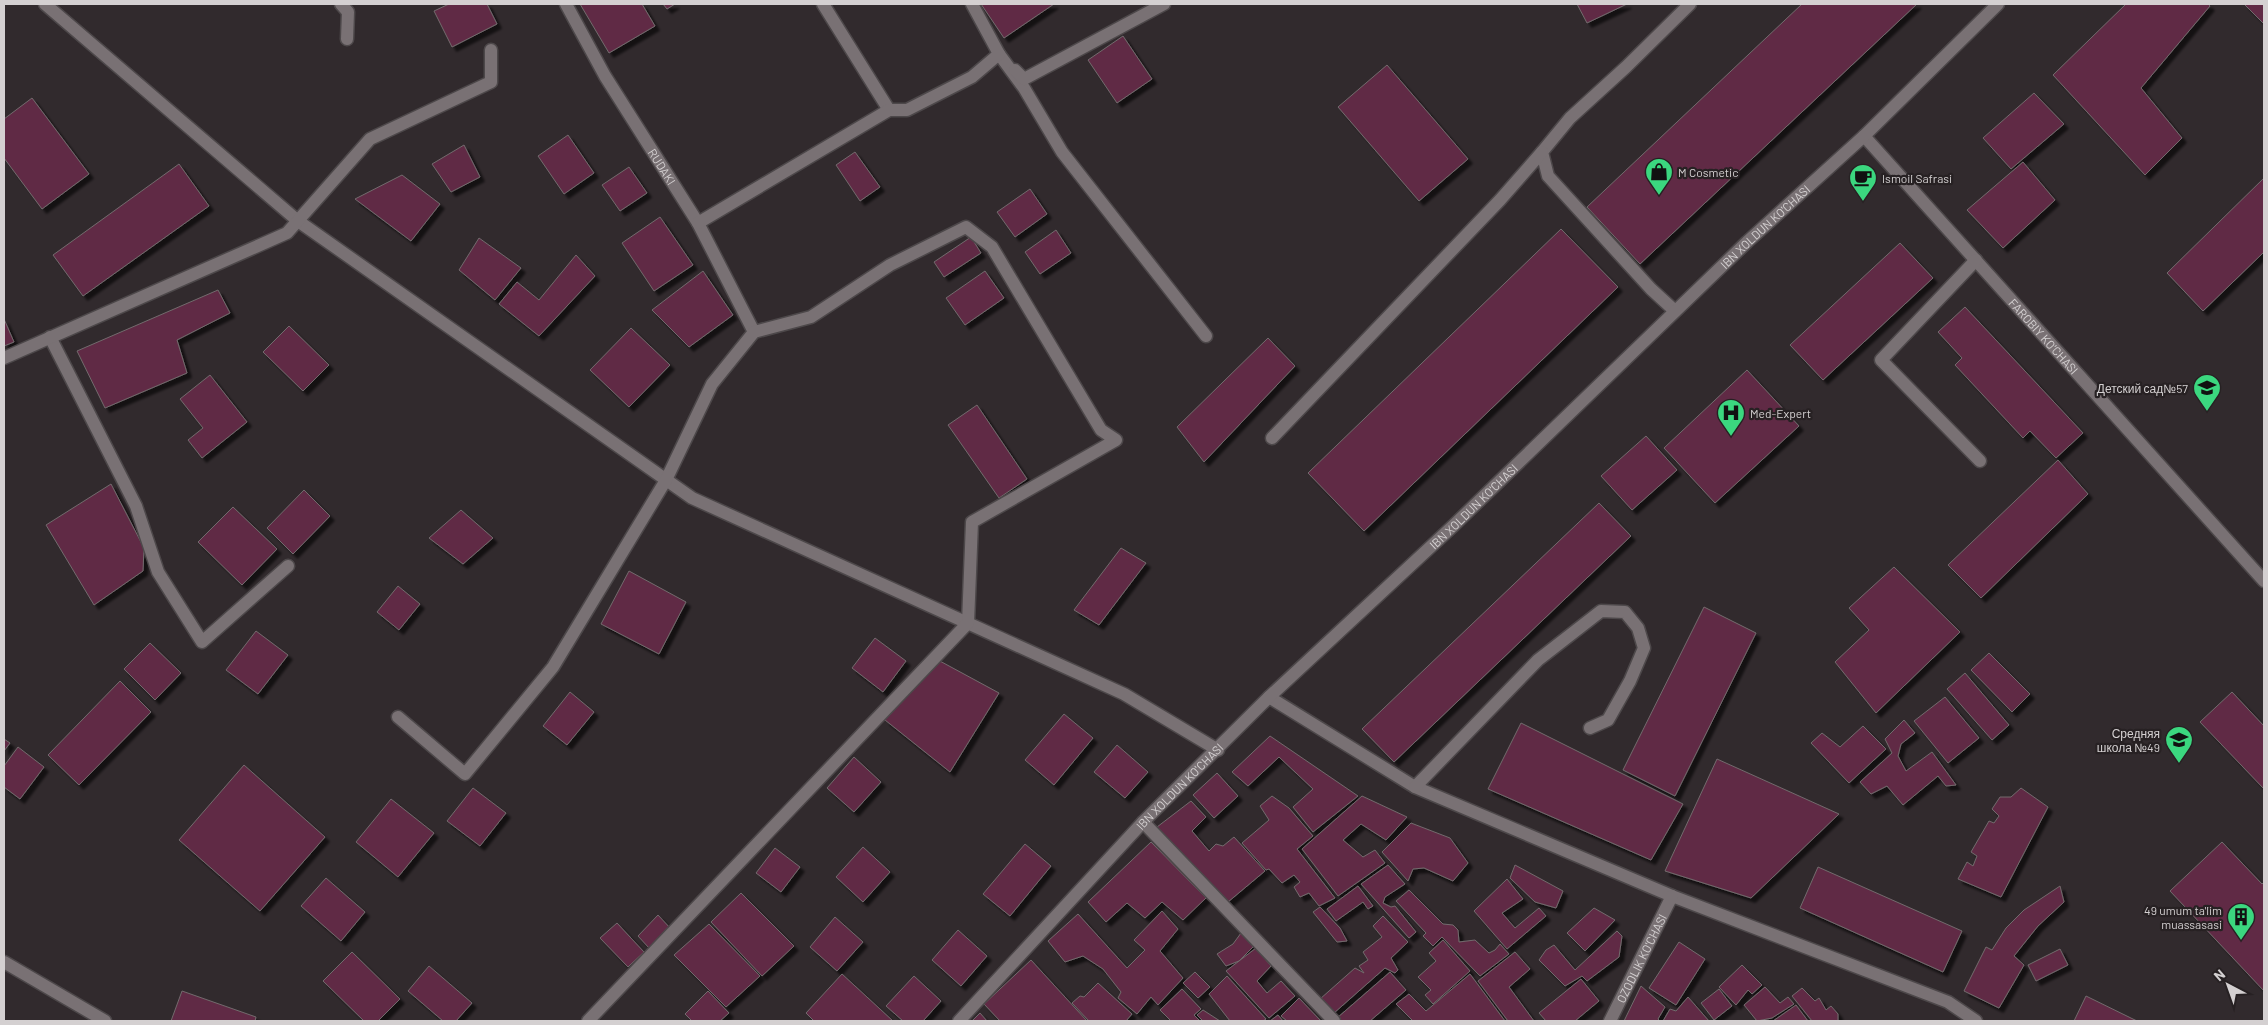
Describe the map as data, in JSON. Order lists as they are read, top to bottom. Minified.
{"streets":{"street":["RUDAKI","IBN XOLDUN KO'CHASI","FAROBIY KO'CHASI","OZODLIK KO'CHASI"]},"crossings":[["IBN XOLDUN KO'CHASI","FAROBIY KO'CHASI"]],"places":{"shop":["M Cosmetic"],"cafe":["Ismoil Safrasi"],"school or university":["Детский сад№57","Средняя школа №49"],"hospital":["Med-Expert"],"building":["49 umum ta'lim muassasasi"]},"north":"top left"}
